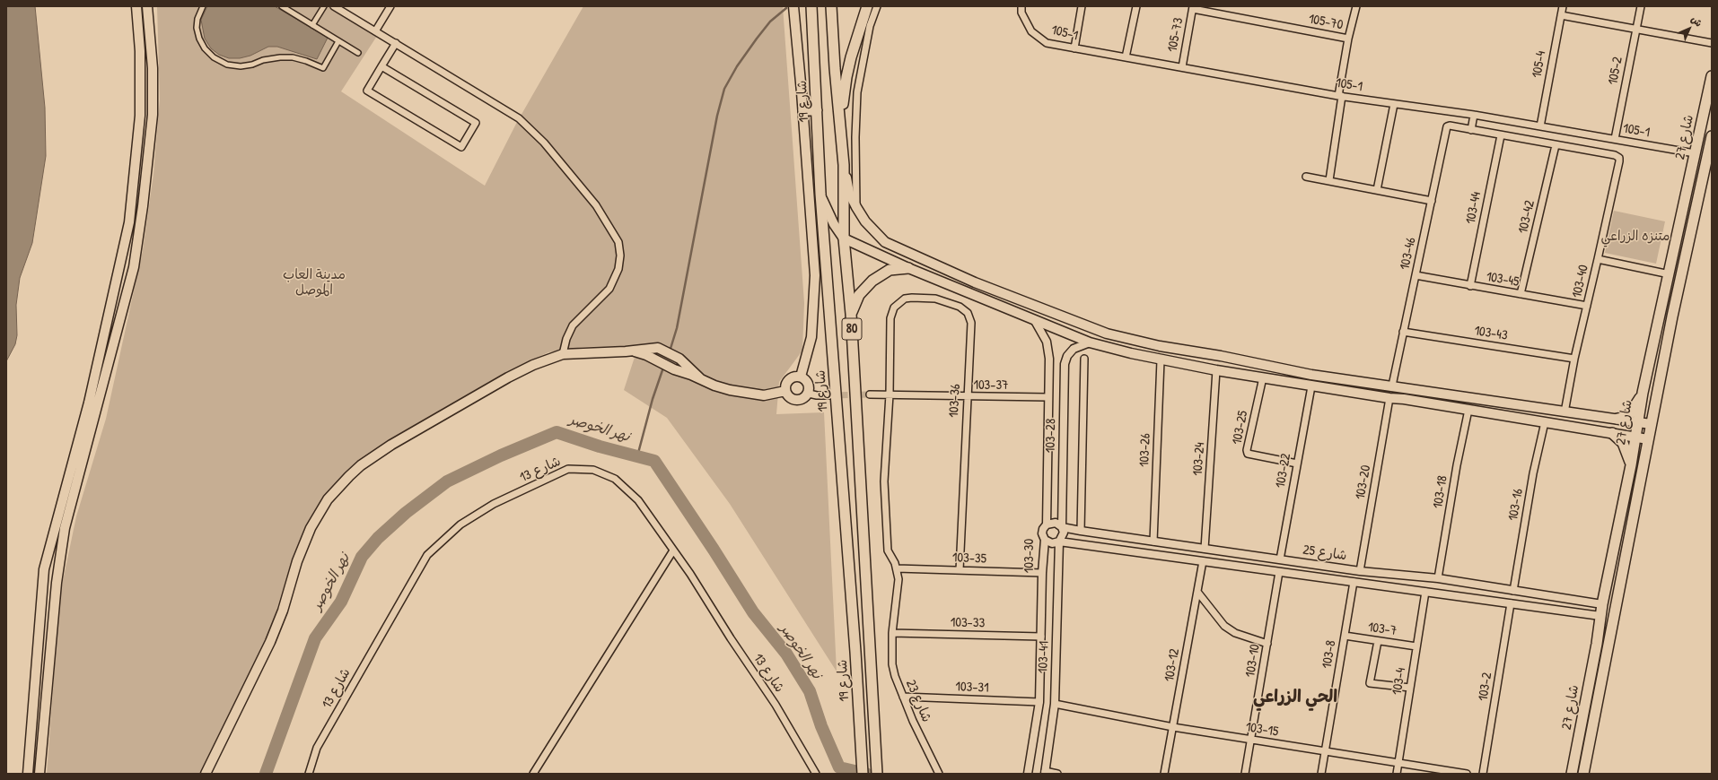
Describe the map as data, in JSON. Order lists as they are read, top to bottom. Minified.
{"streets":{"main road":["شارع 19","شارع 27","80"],"street":["105-70","105-1","105-73","105-4","105-2","103-44","103-42","103-46","103-45","103-40","103-43","103-37","103-36","103-25","103-28","103-26","103-24","شارع 13","103-22","103-20","103-18","103-16","شارع 25","103-30","103-35","103-33","103-7","103-8","103-41","103-10","103-12","103-4","103-2","103-31","شارع 23","103-15"]},"crossings":[["105-70","105-73"],["105-1","105-73"],["105-1","105-4"],["105-1","105-2"],["105-1","شارع 27"],["شارع 27","شارع 25"],["103-44","103-45"],["103-42","103-45"],["103-42","103-40"],["103-46","103-45"],["103-46","103-43"],["103-45","103-40"],["103-40","103-43"],["103-37","103-36"],["103-37","103-30"],["103-36","103-35"],["103-25","103-22"],["103-28","شارع 25"],["103-28","103-30"],["103-28","103-41"],["103-26","شارع 25"],["103-24","شارع 25"],["103-22","شارع 25"],["103-20","شارع 25"],["103-18","شارع 25"],["103-16","شارع 25"],["شارع 25","103-30"],["شارع 25","103-8"],["شارع 25","103-41"],["شارع 25","103-10"],["شارع 25","103-12"],["شارع 25","103-4"],["شارع 25","103-2"],["103-30","103-35"],["103-30","103-33"],["103-30","103-41"],["103-30","103-31"],["103-35","شارع 23"],["103-33","شارع 23"],["103-7","103-8"],["103-7","103-4"],["103-8","103-15"],["103-41","103-15"],["103-10","103-15"],["103-12","103-15"],["103-4","103-15"],["103-31","شارع 23"]],"districts":["الحي الزراعي"],"water":["نهر الخوصر"],"parks":["متنزه الزراعي","مدينة العاب الموصل"],"north":"top right"}
